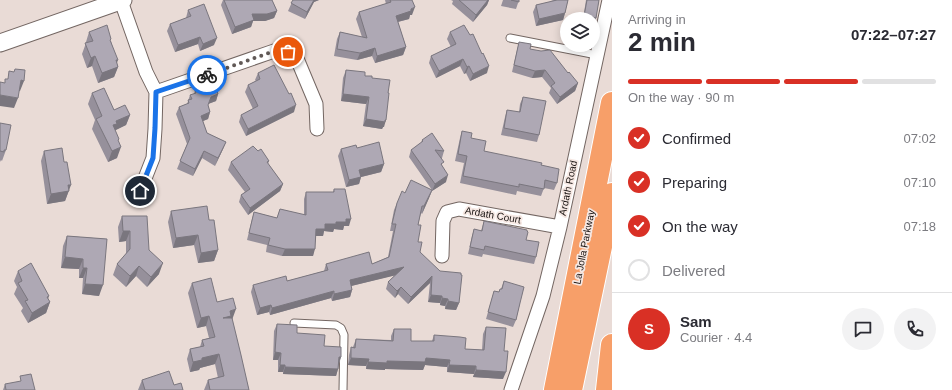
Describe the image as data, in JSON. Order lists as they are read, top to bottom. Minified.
{"streets":{"highway":["La Jolla Parkway"],"street":["Ardath Road","Ardath Court"]},"crossings":[["Ardath Road","Ardath Court"]],"page":{"heading":["2 min","Arriving in","07:22–07:27"],"panel":["Sam","Courier · 4.4"],"bar":"On the way · 90 m","list":[["Confirmed","07:02"],["Preparing","07:10"],["On the way","07:18"],"Delivered"],"round":"S"}}
